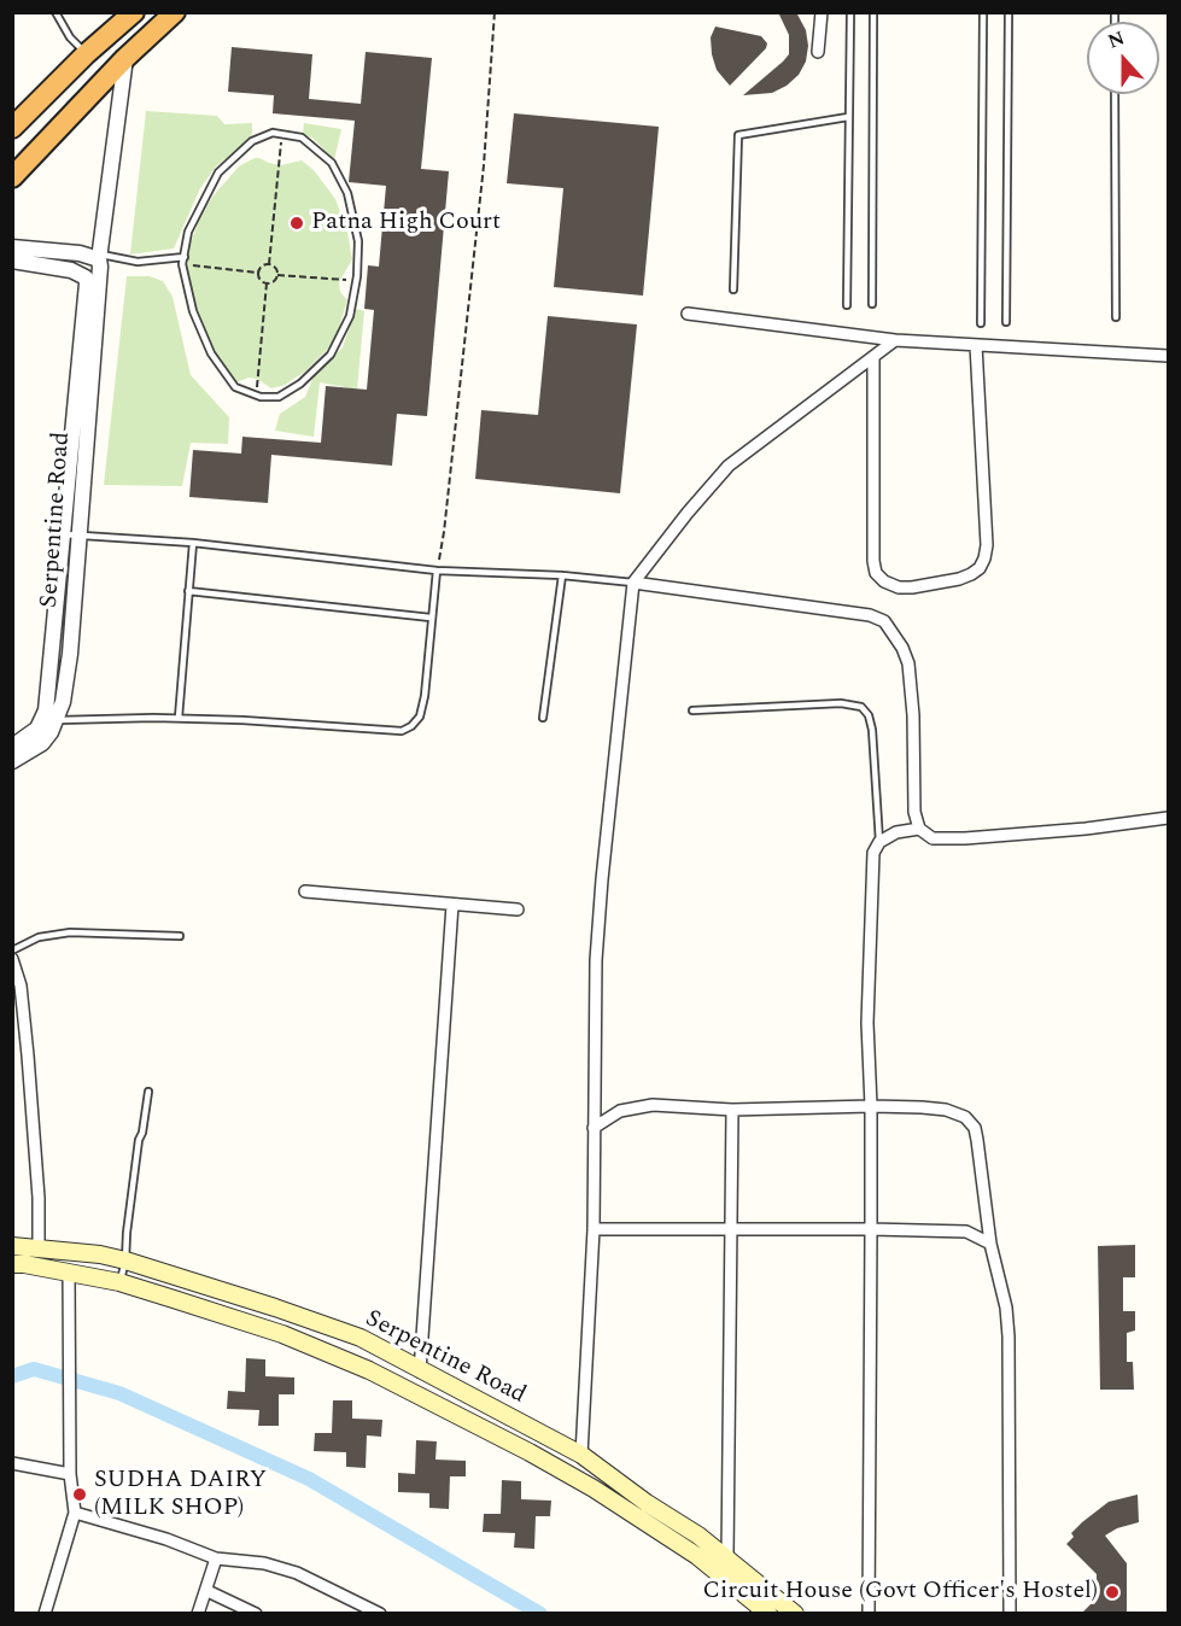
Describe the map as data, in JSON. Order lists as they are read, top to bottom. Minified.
{"streets":{"main road":["Serpentine Road"]},"places":["Patna High Court","SUDHA DAIRY (MILK SHOP)","Circuit House (Govt Officer's Hostel)"],"north":"top"}
